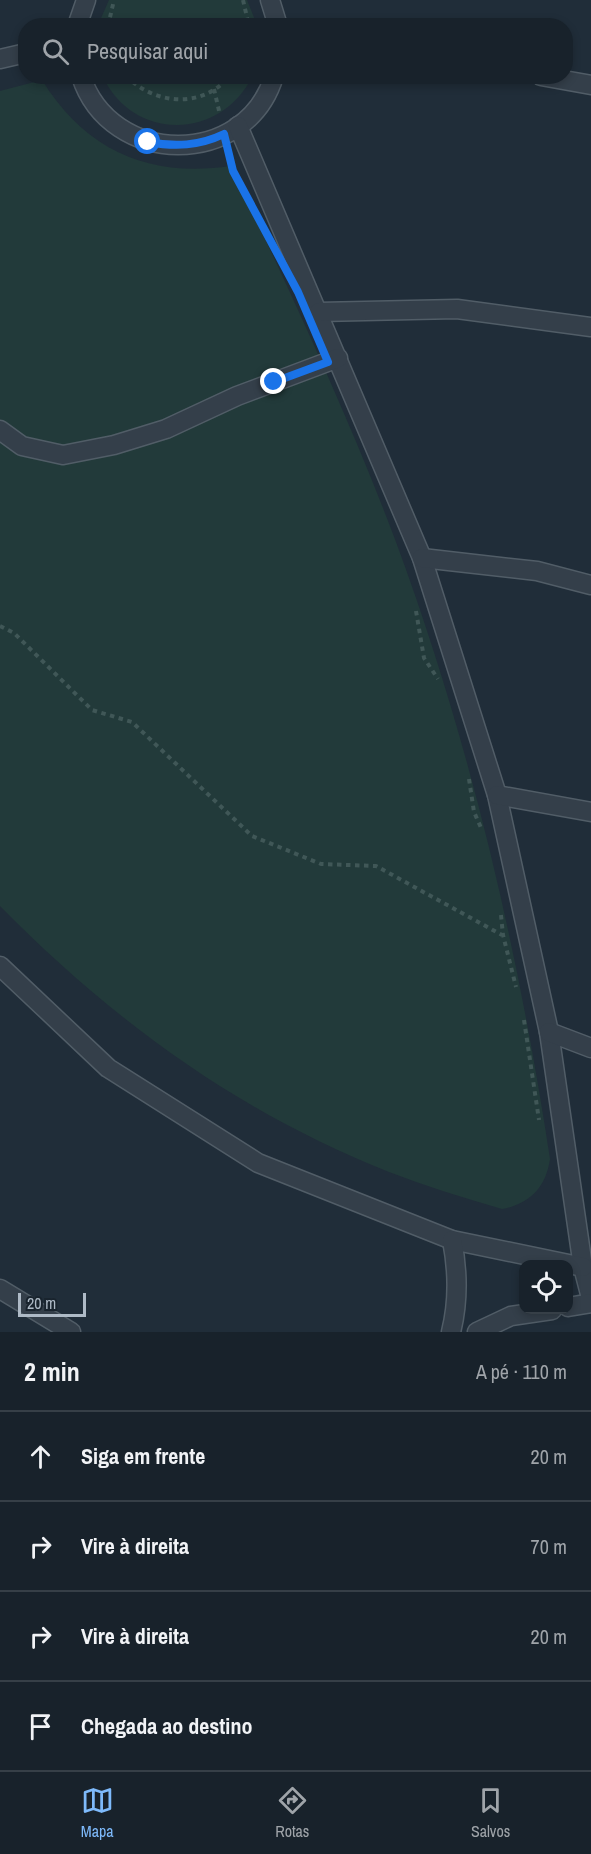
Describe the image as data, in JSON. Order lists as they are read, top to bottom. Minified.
{"scale_bar":"20 m","page":{"search":"Pesquisar aqui","scale":"20 m","heading":["2 min","A pé · 110 m"],"list":[["Siga em frente","20 m"],["Vire à direita","70 m"],["Vire à direita","20 m"],"Chegada ao destino"],"nav":["Mapa","Rotas","Salvos"]}}
